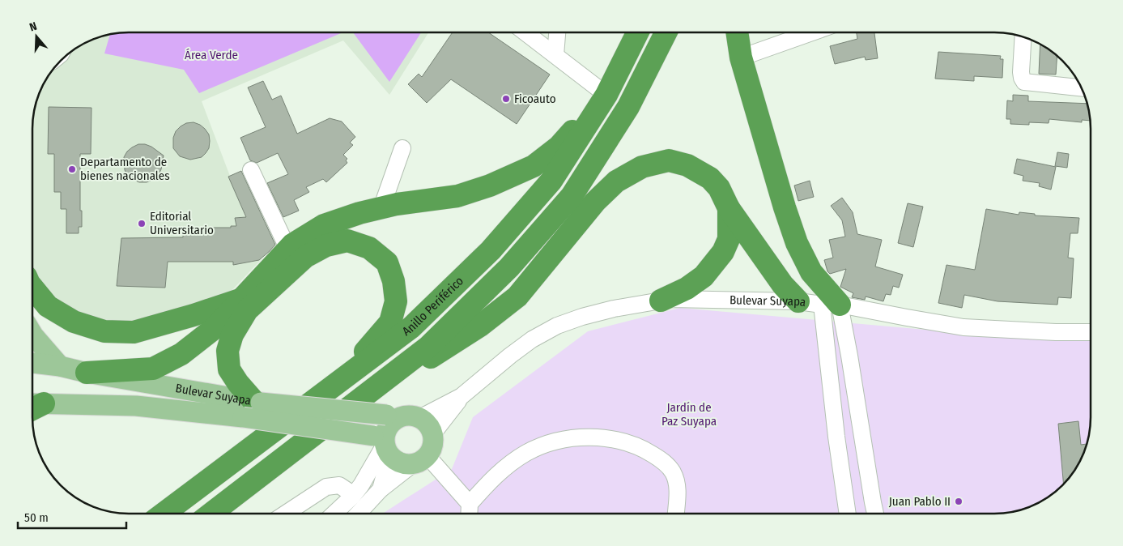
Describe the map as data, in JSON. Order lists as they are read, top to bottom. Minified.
{"streets":{"highway":["Anillo Periférico"],"main road":["Bulevar Suyapa"]},"parks":["Área Verde","Jardín de Paz Suyapa"],"places":["Ficoauto","Departamento de bienes nacionales","Editorial Universitario","Juan Pablo II"],"scale_bar":"50 m","north":"top"}
